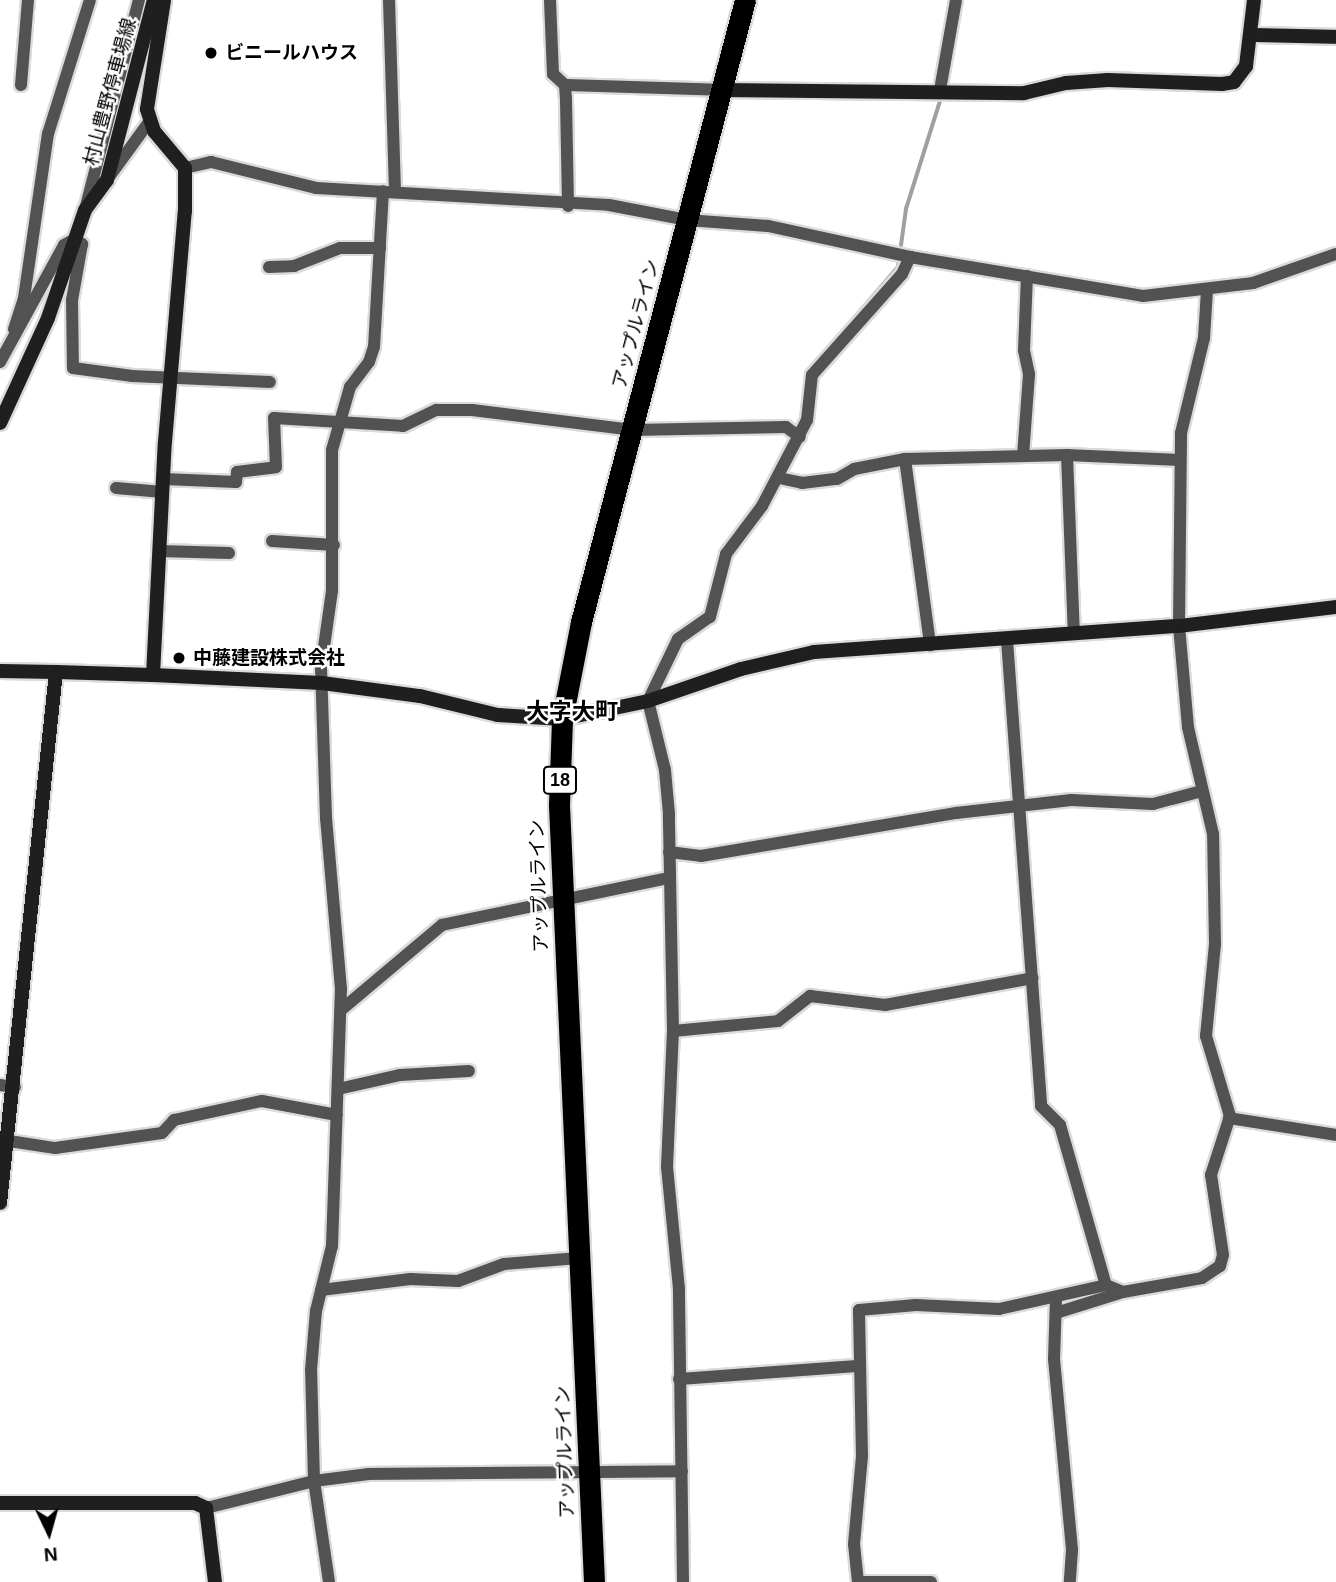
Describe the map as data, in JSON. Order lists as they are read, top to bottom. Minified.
{"streets":{"highway":["アップルライン","18"],"street":["村山豊野停車場線"]},"districts":["大字大町"],"places":["ビニールハウス","中藤建設株式会社"],"north":"bottom"}
